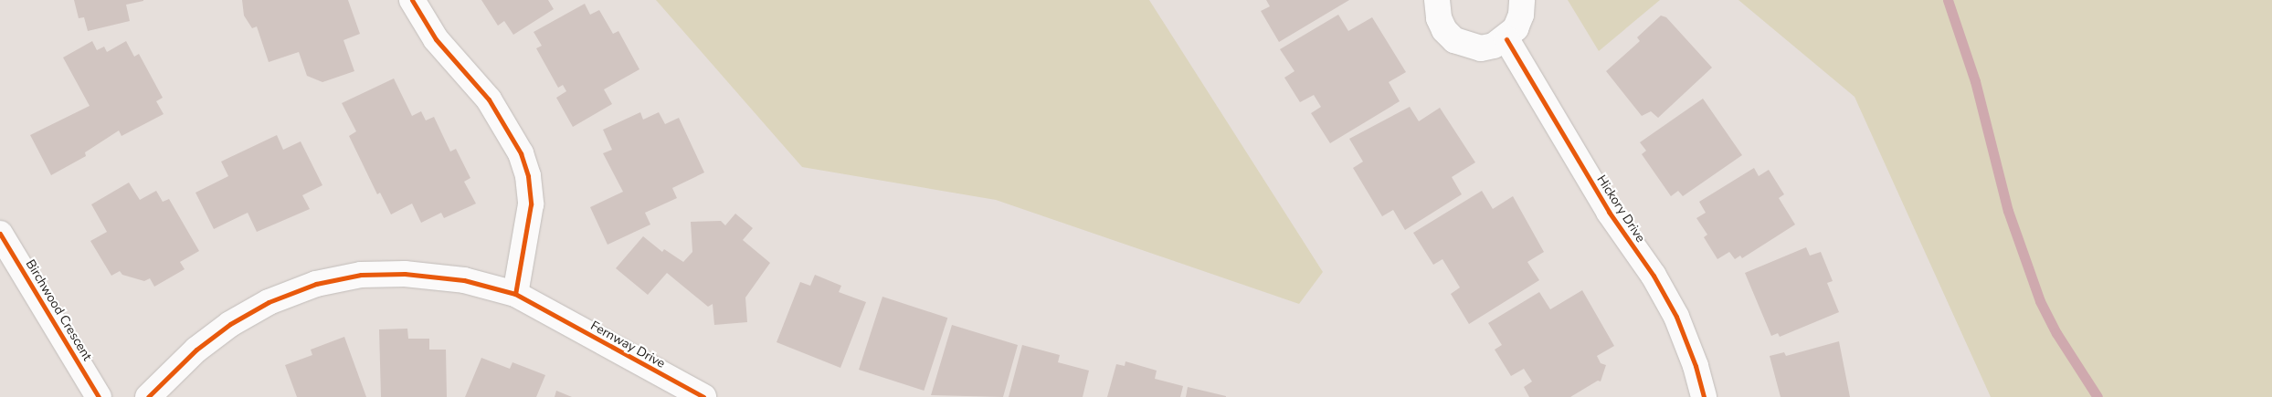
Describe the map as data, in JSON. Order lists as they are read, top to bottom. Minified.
{"streets":{"street":["Hickory Drive","Birchwood Crescent","Fernway Drive"]}}
